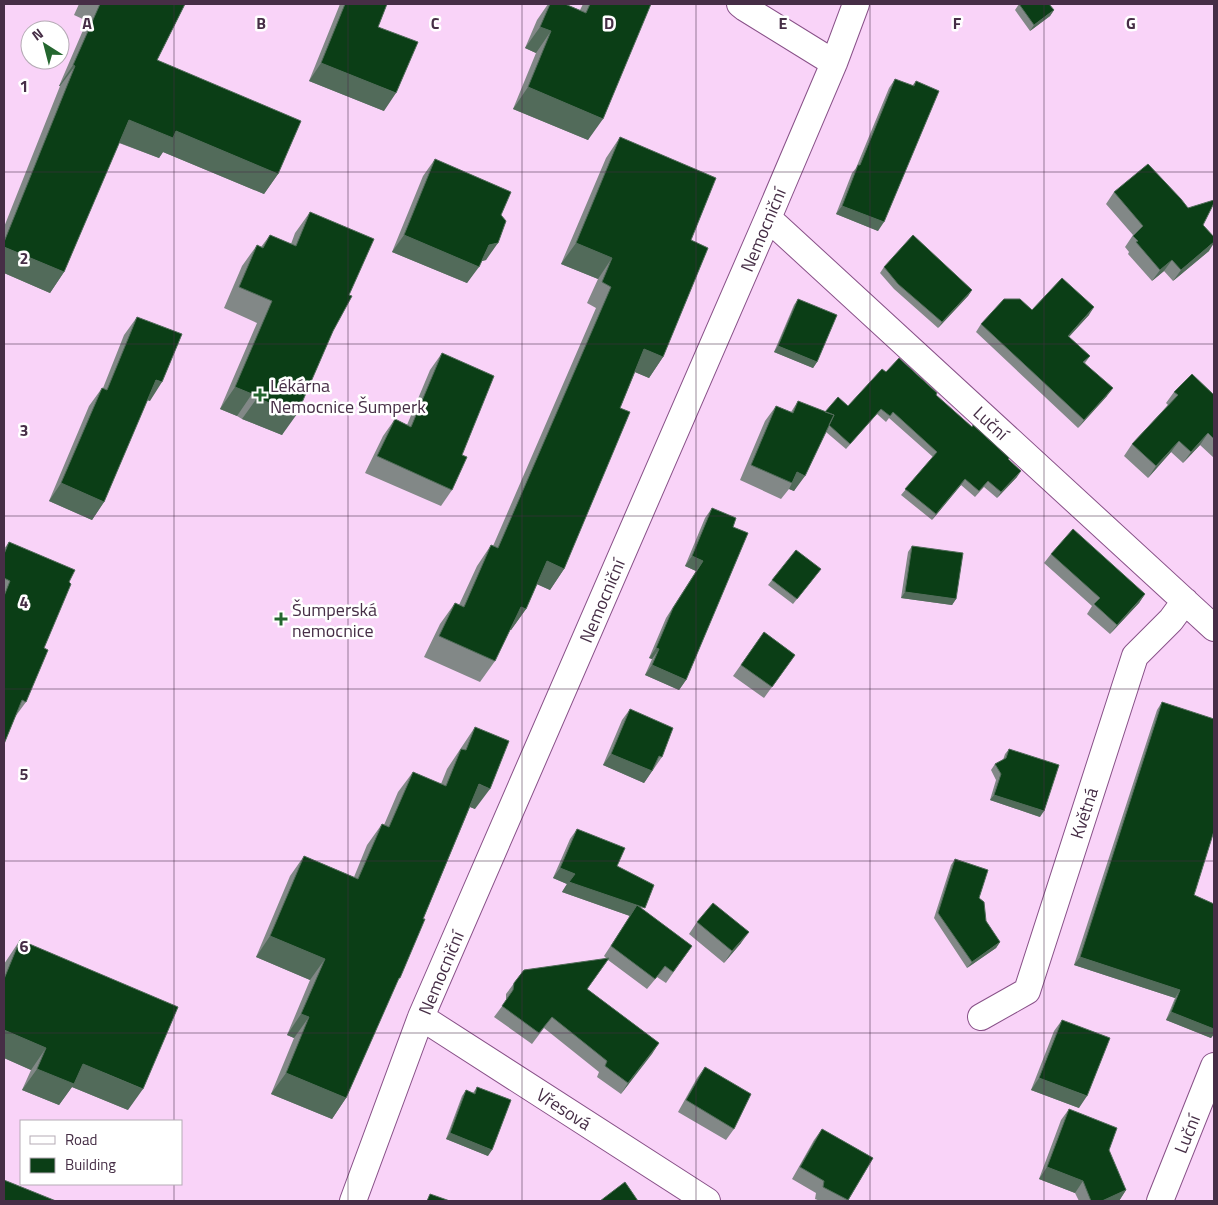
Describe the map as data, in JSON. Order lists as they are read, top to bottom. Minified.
{"streets":{"street":["Nemocniční","Luční","Květná","Vřesová"]},"crossings":[["Nemocniční","Luční"],["Nemocniční","Vřesová"],["Luční","Květná"]],"places":{"health":["Lékárna Nemocnice Šumperk","Šumperská nemocnice"]},"legend":["Road","Building"],"north":"top left","grid":{"columns":["A","B","C","D","E","F","G"],"rows":["1","2","3","4","5","6"]}}
